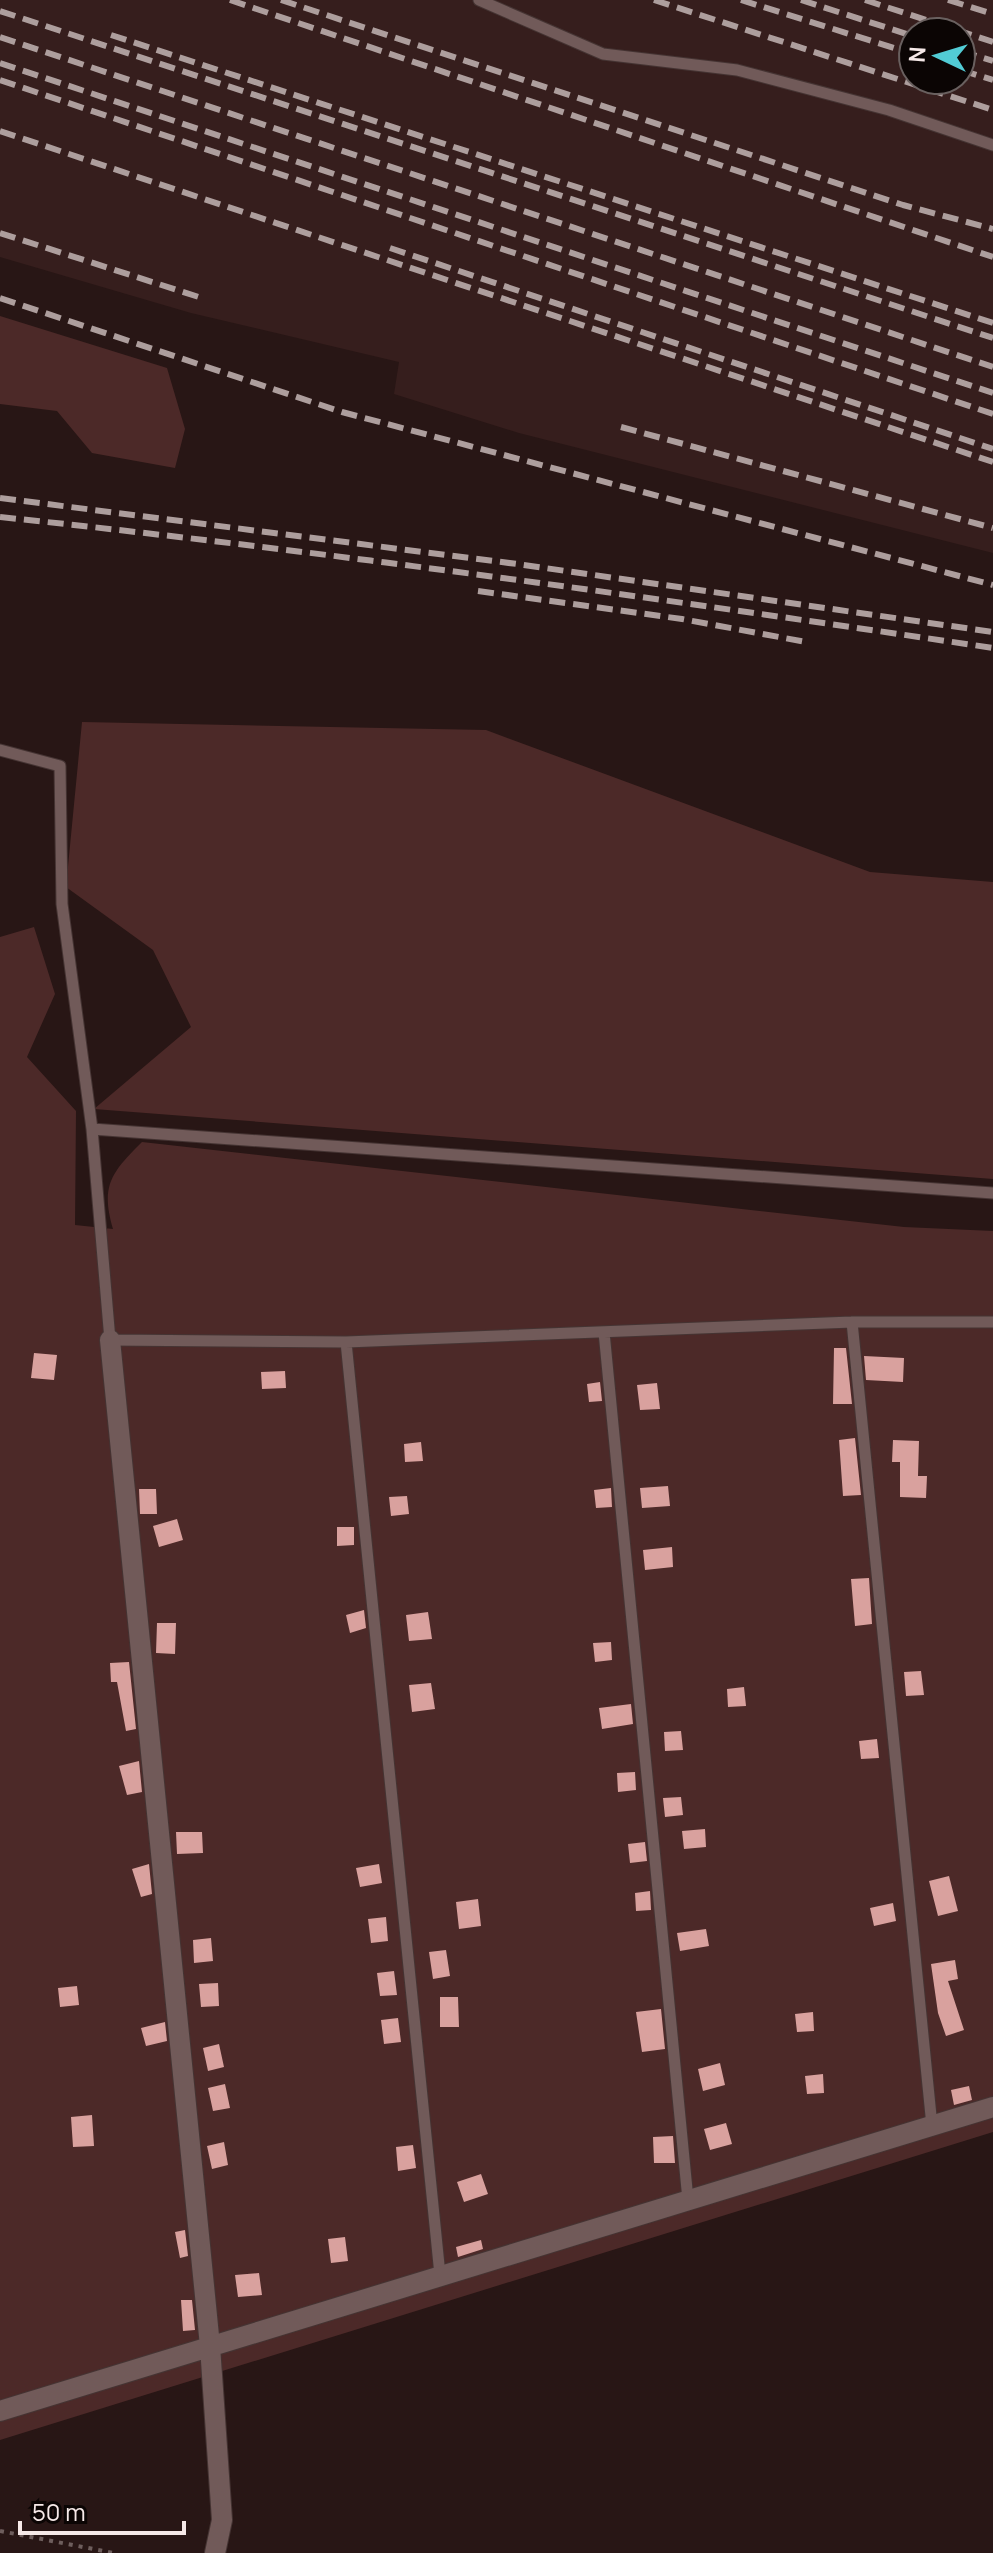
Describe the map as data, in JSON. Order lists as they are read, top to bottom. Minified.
{"scale_bar":"50 m","north":"left"}
